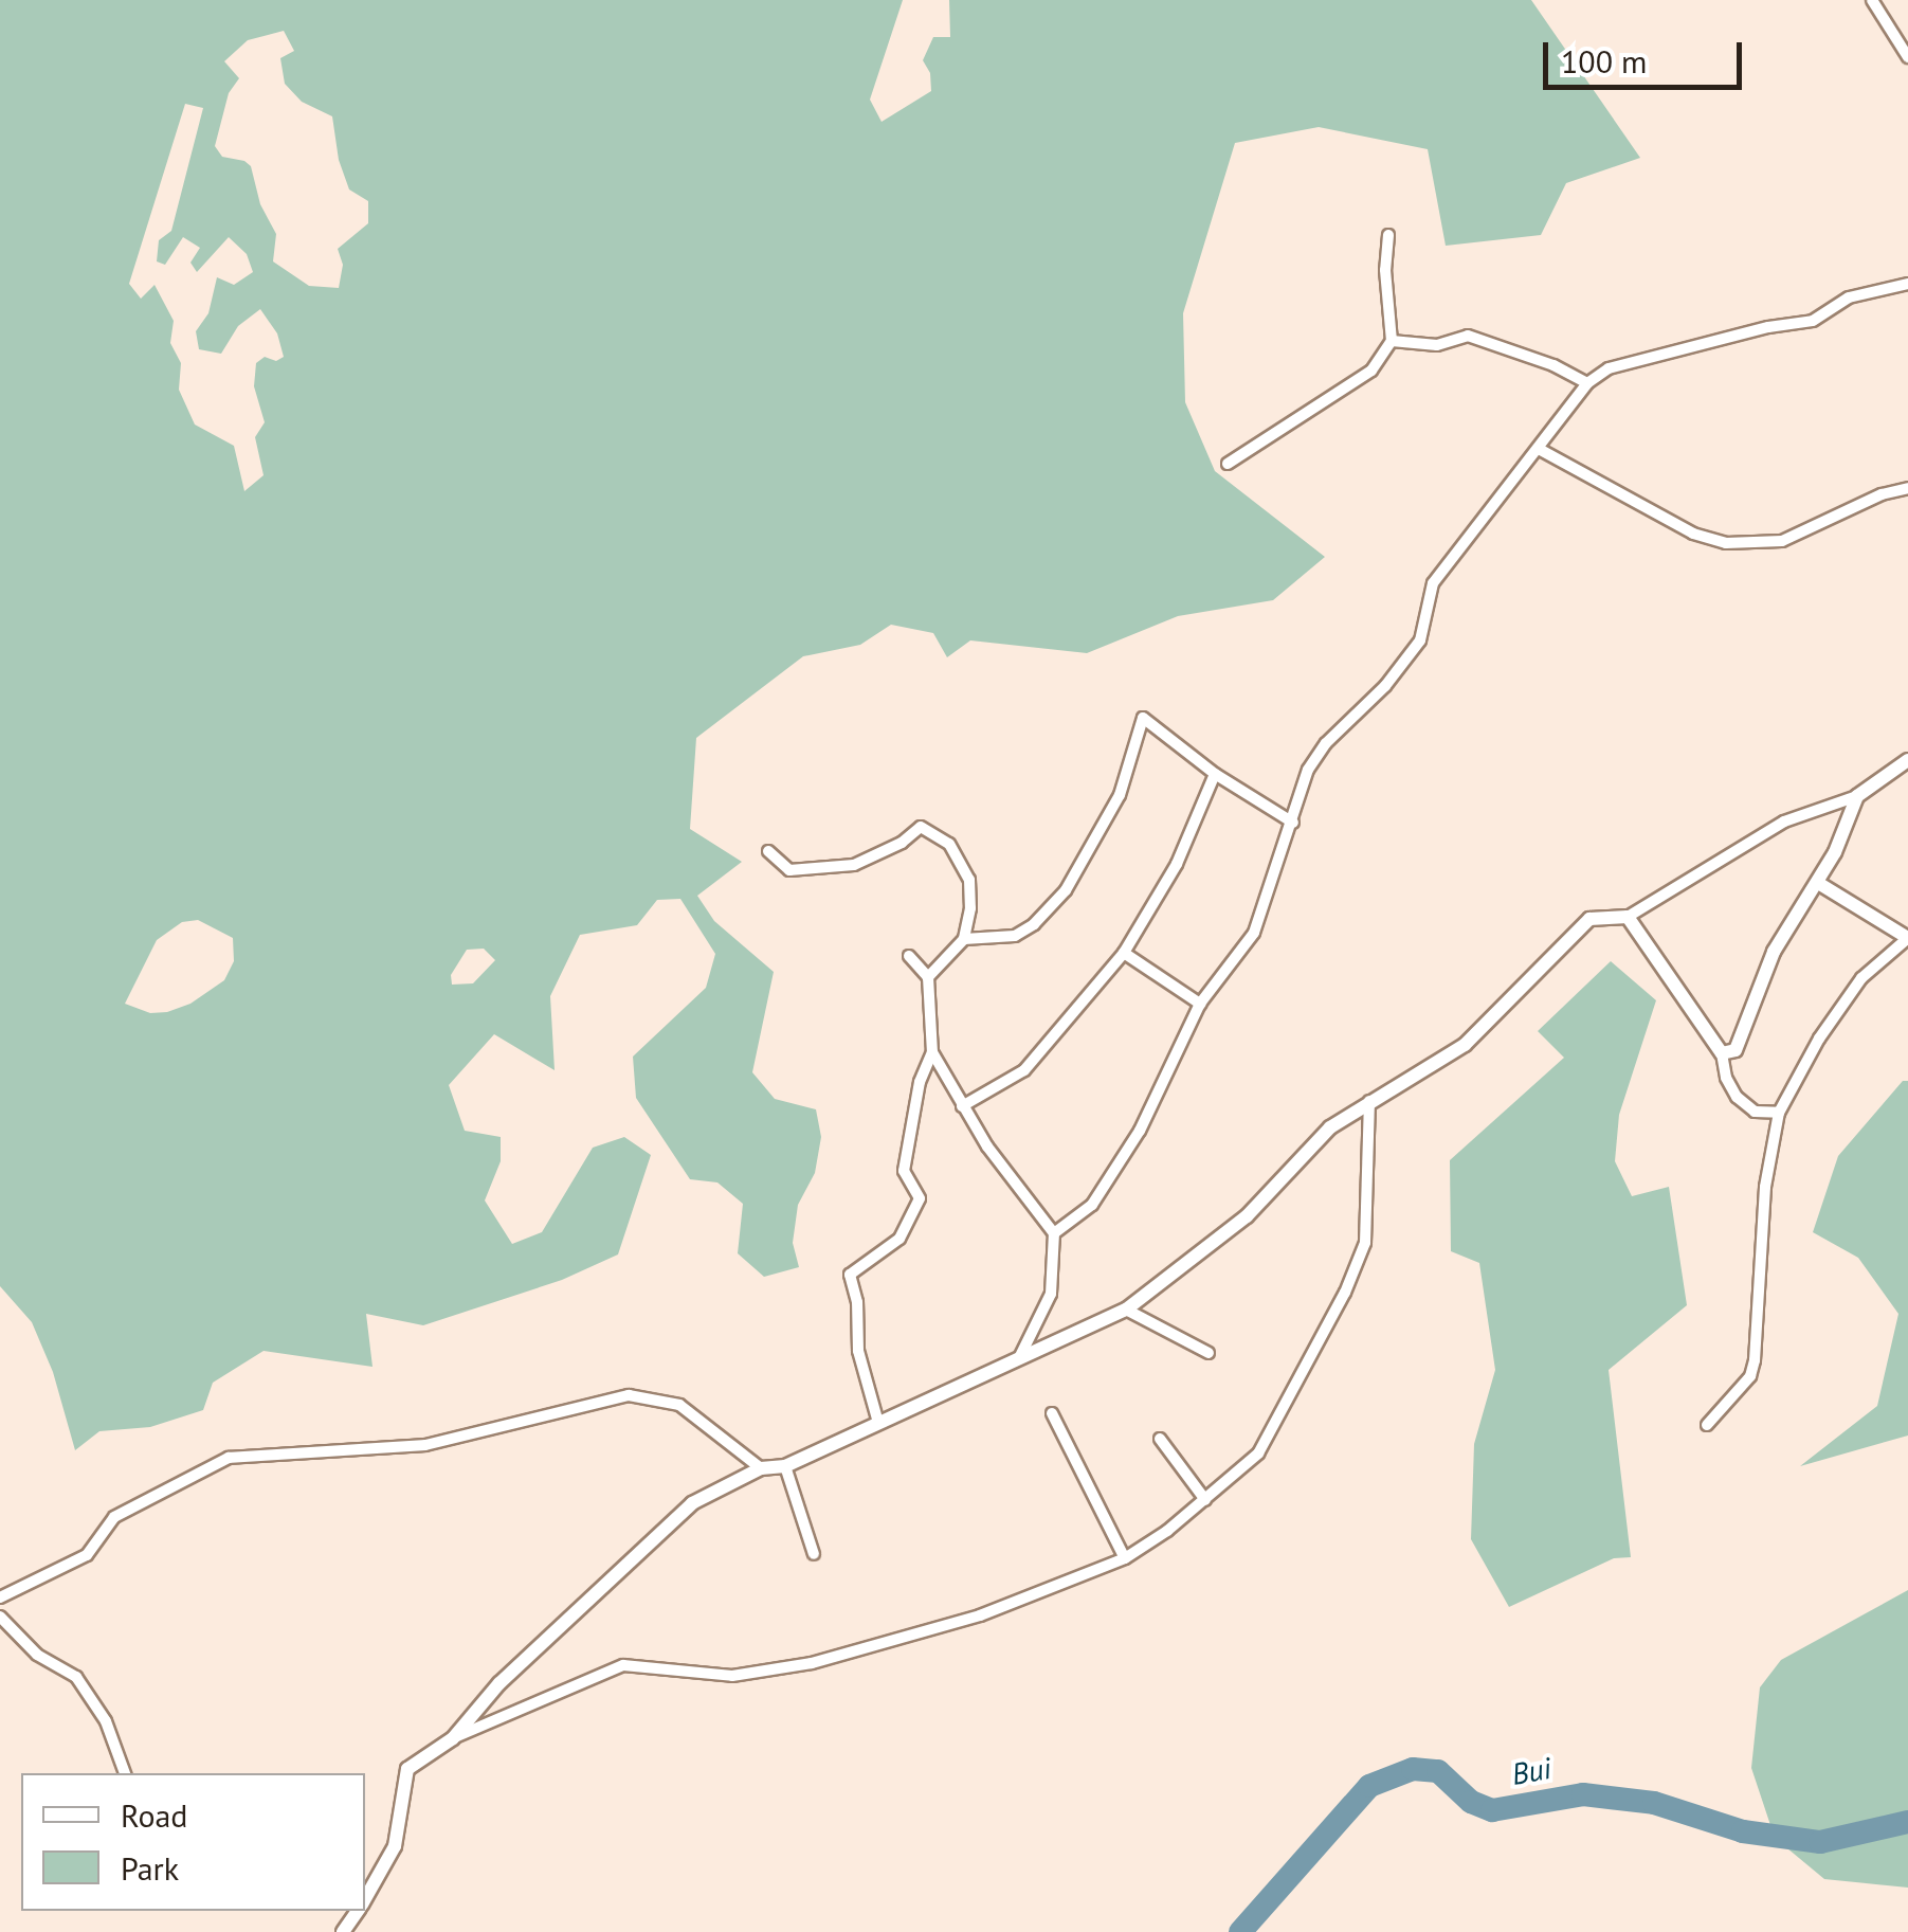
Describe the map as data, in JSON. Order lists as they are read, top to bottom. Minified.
{"water":["Bui"],"legend":["Road","Park"],"scale_bar":"100 m"}
